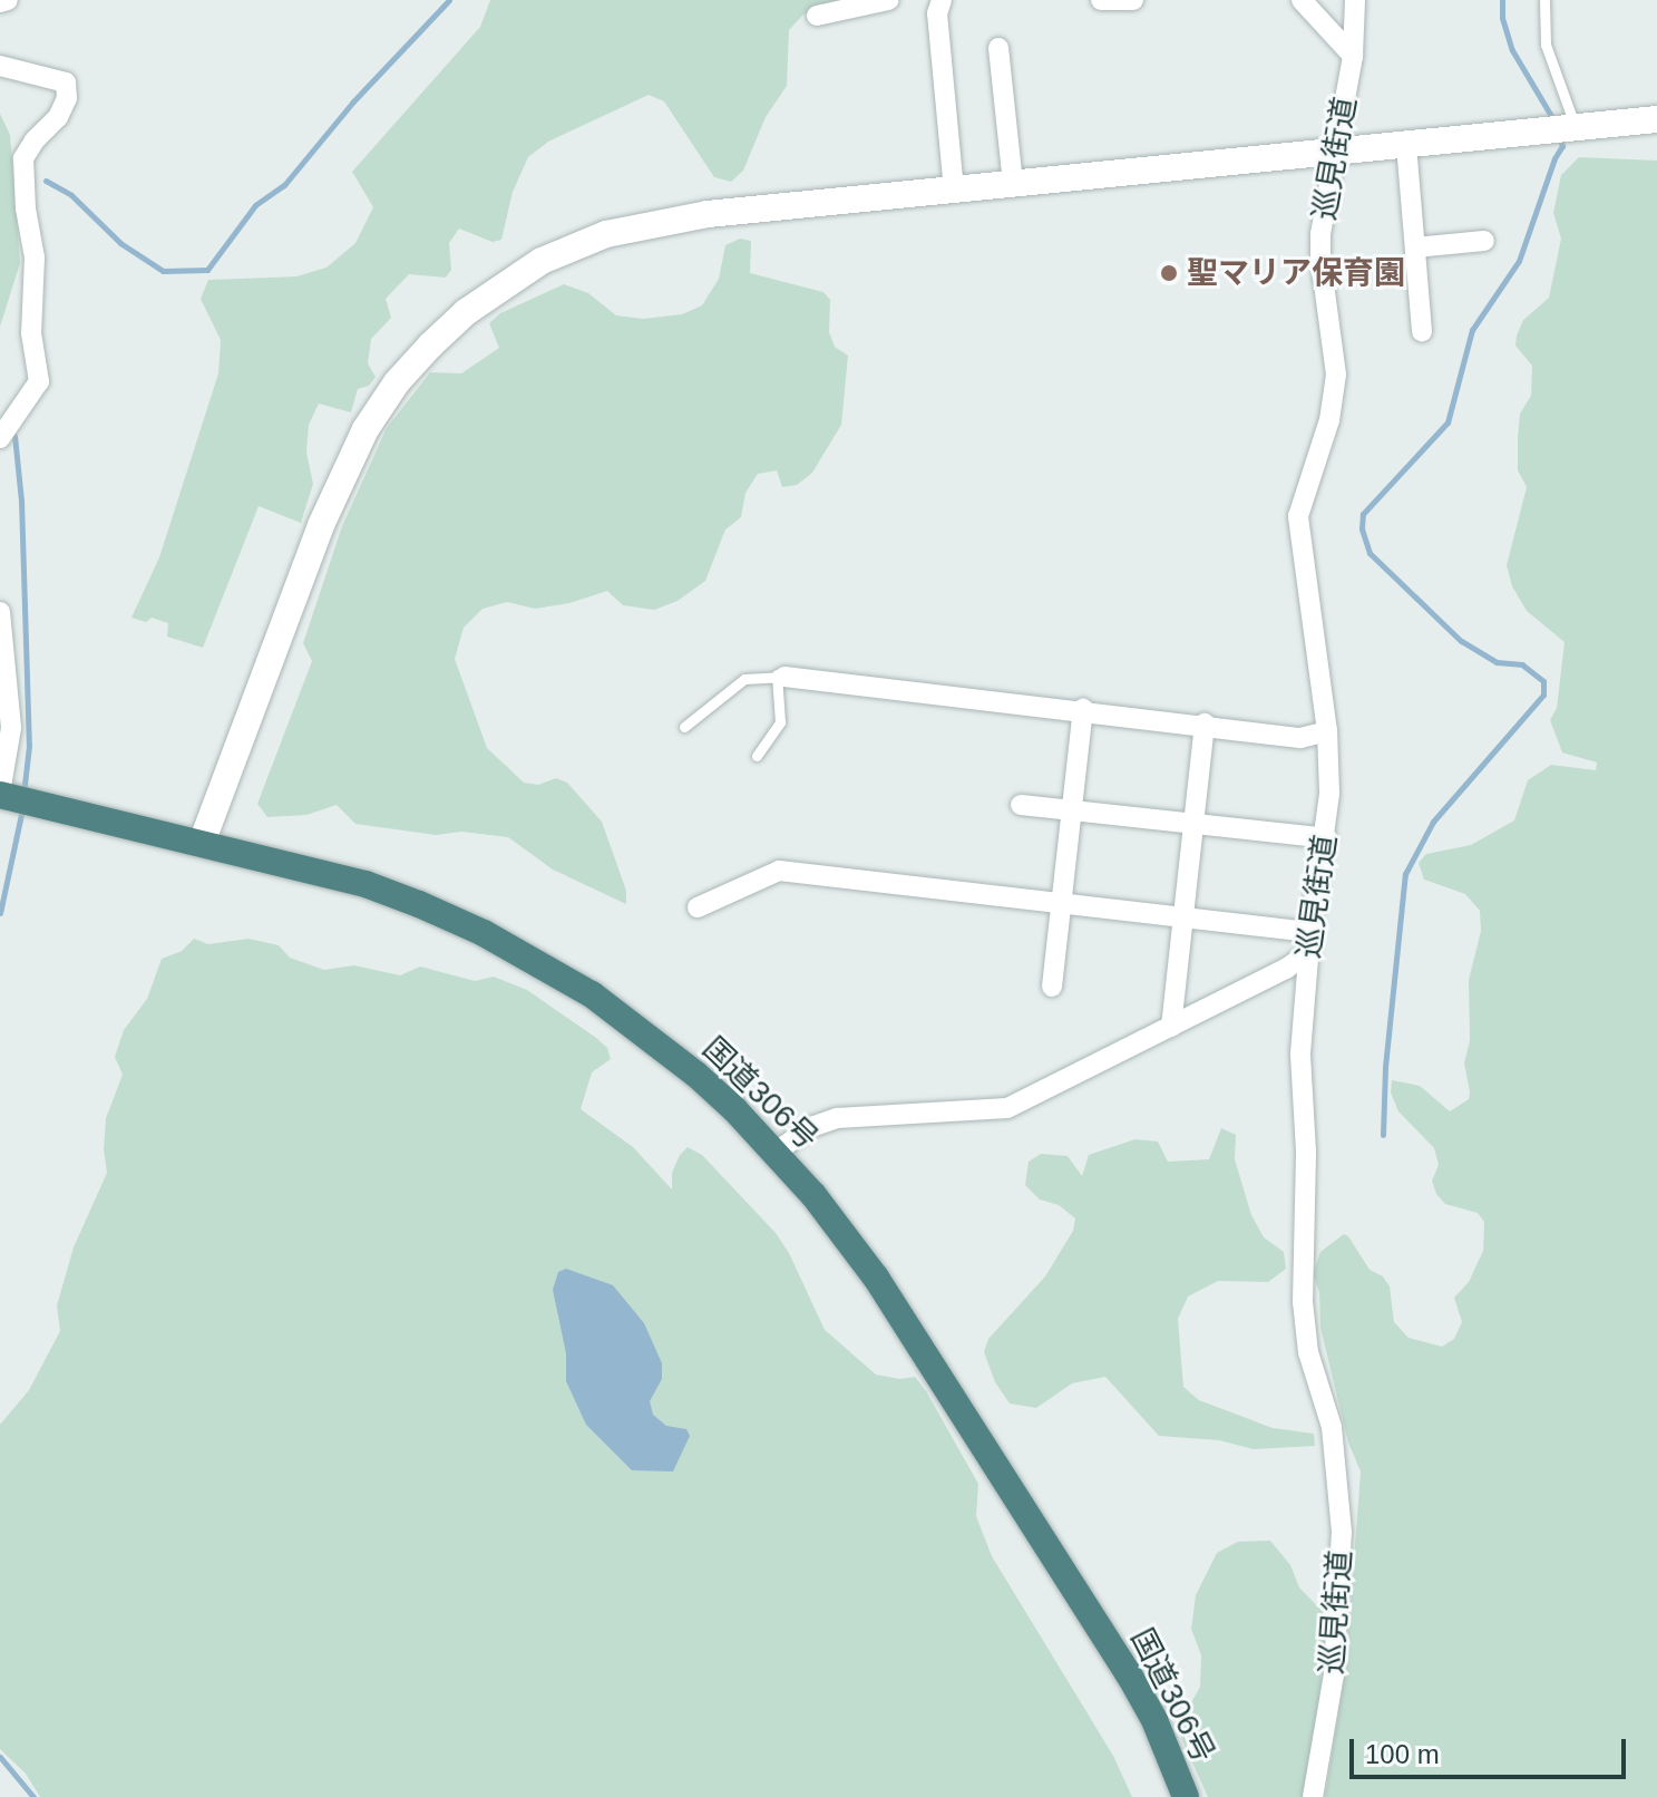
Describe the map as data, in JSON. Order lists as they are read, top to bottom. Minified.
{"streets":{"highway":["国道306号"],"street":["巡見街道"]},"places":["聖マリア保育園"],"scale_bar":"100 m"}
